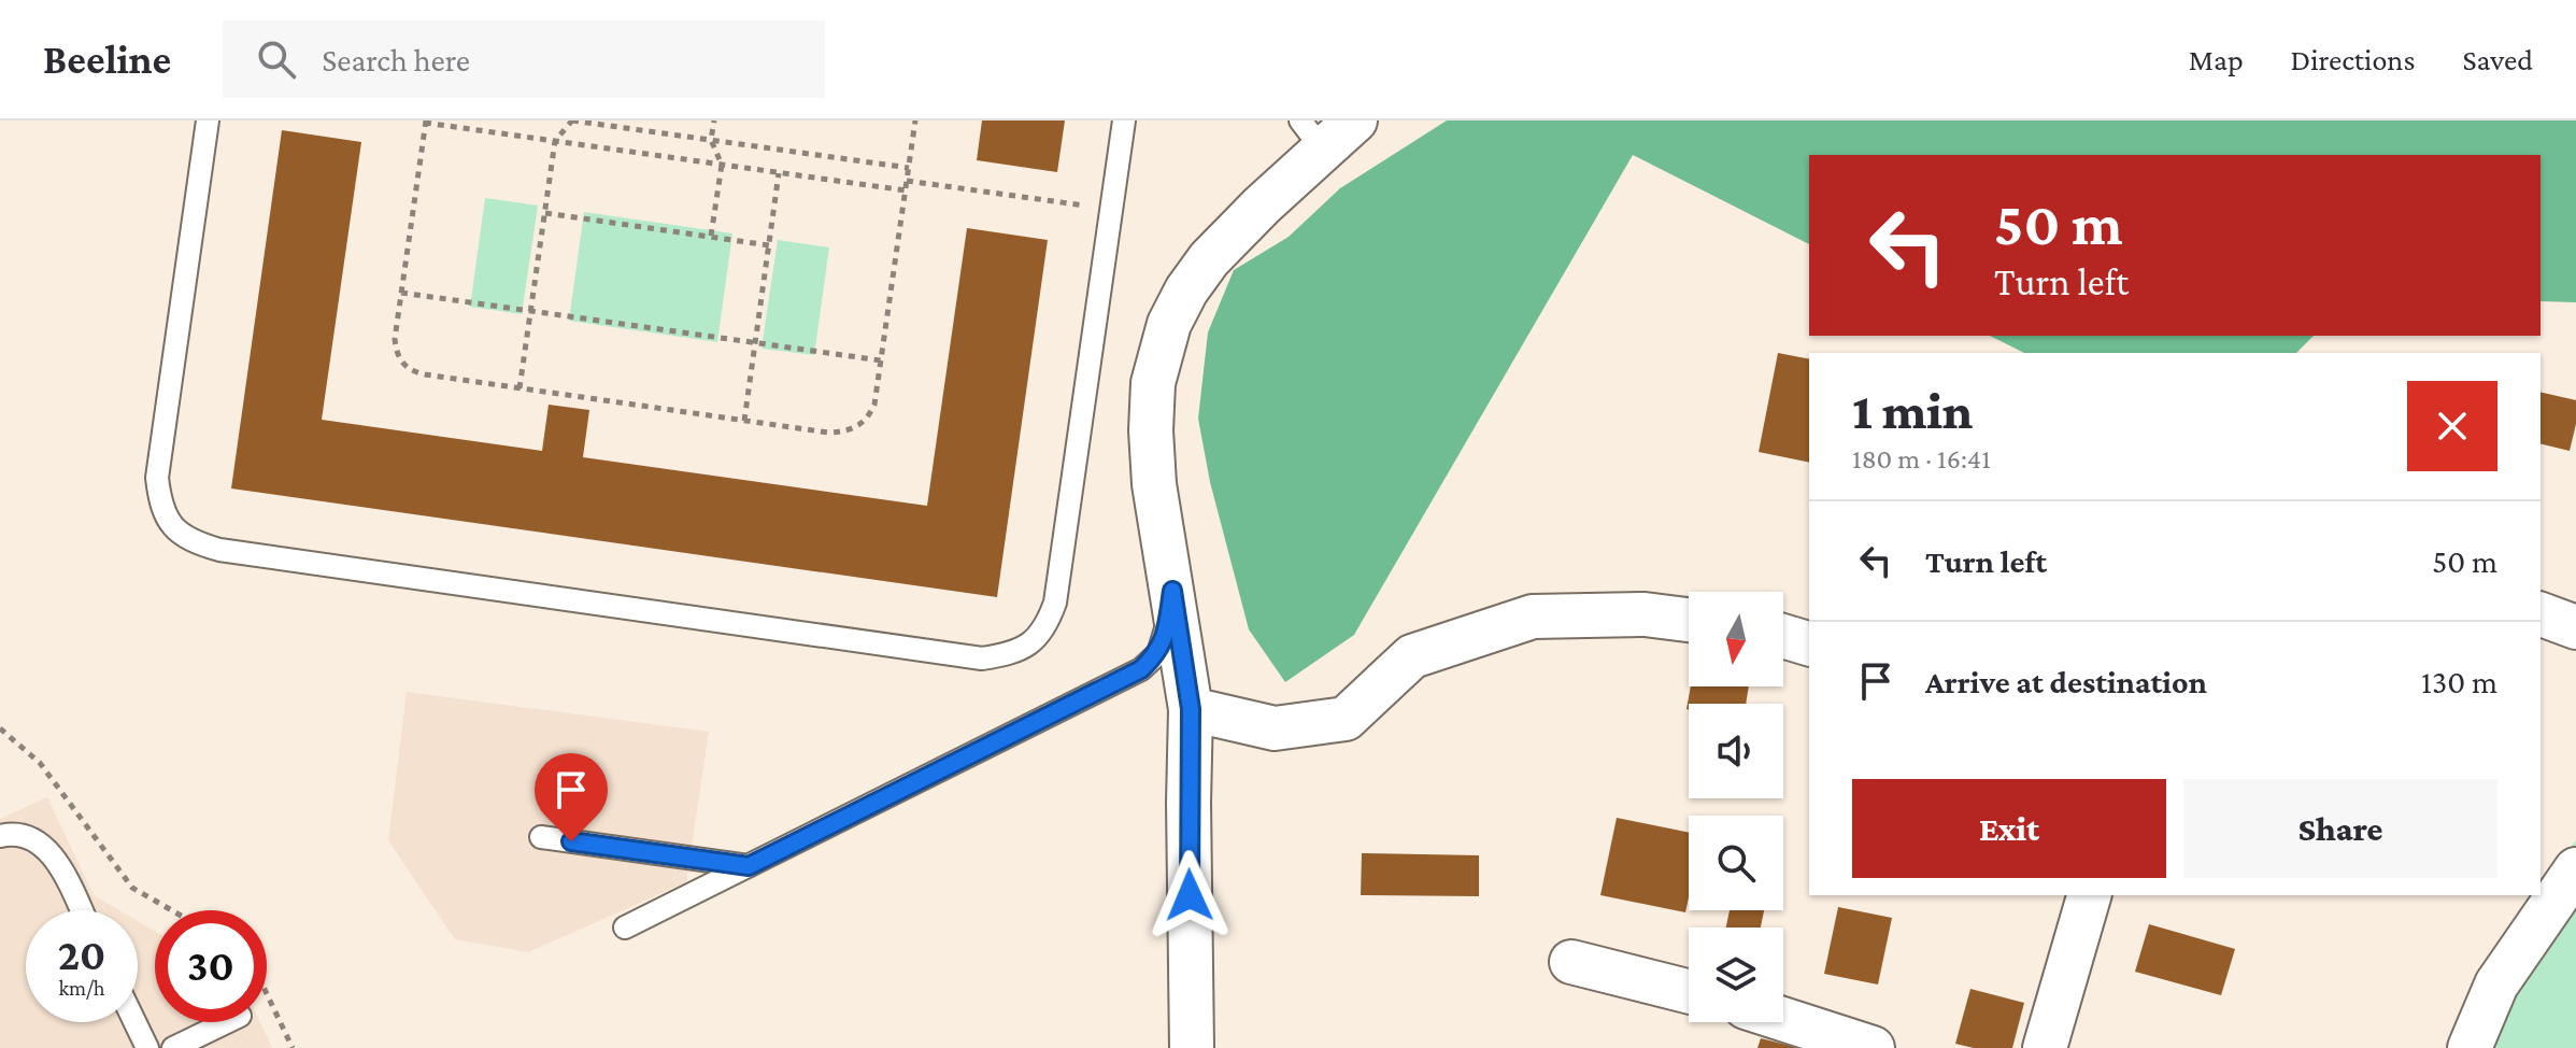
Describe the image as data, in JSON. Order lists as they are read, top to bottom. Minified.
{"north":"bottom","page":{"header":"Beeline","search":"Search here","nav":["Map","Directions","Saved"],"turn":["50 m","Turn left"],"heading":["1 min","180 m · 16:41"],"list":[{"name":"Turn left","value":"50 m"},{"name":"Arrive at destination","value":"130 m"}],"buttons":["Exit","Share"],"speed":"20 km/h","limit":"30"}}
